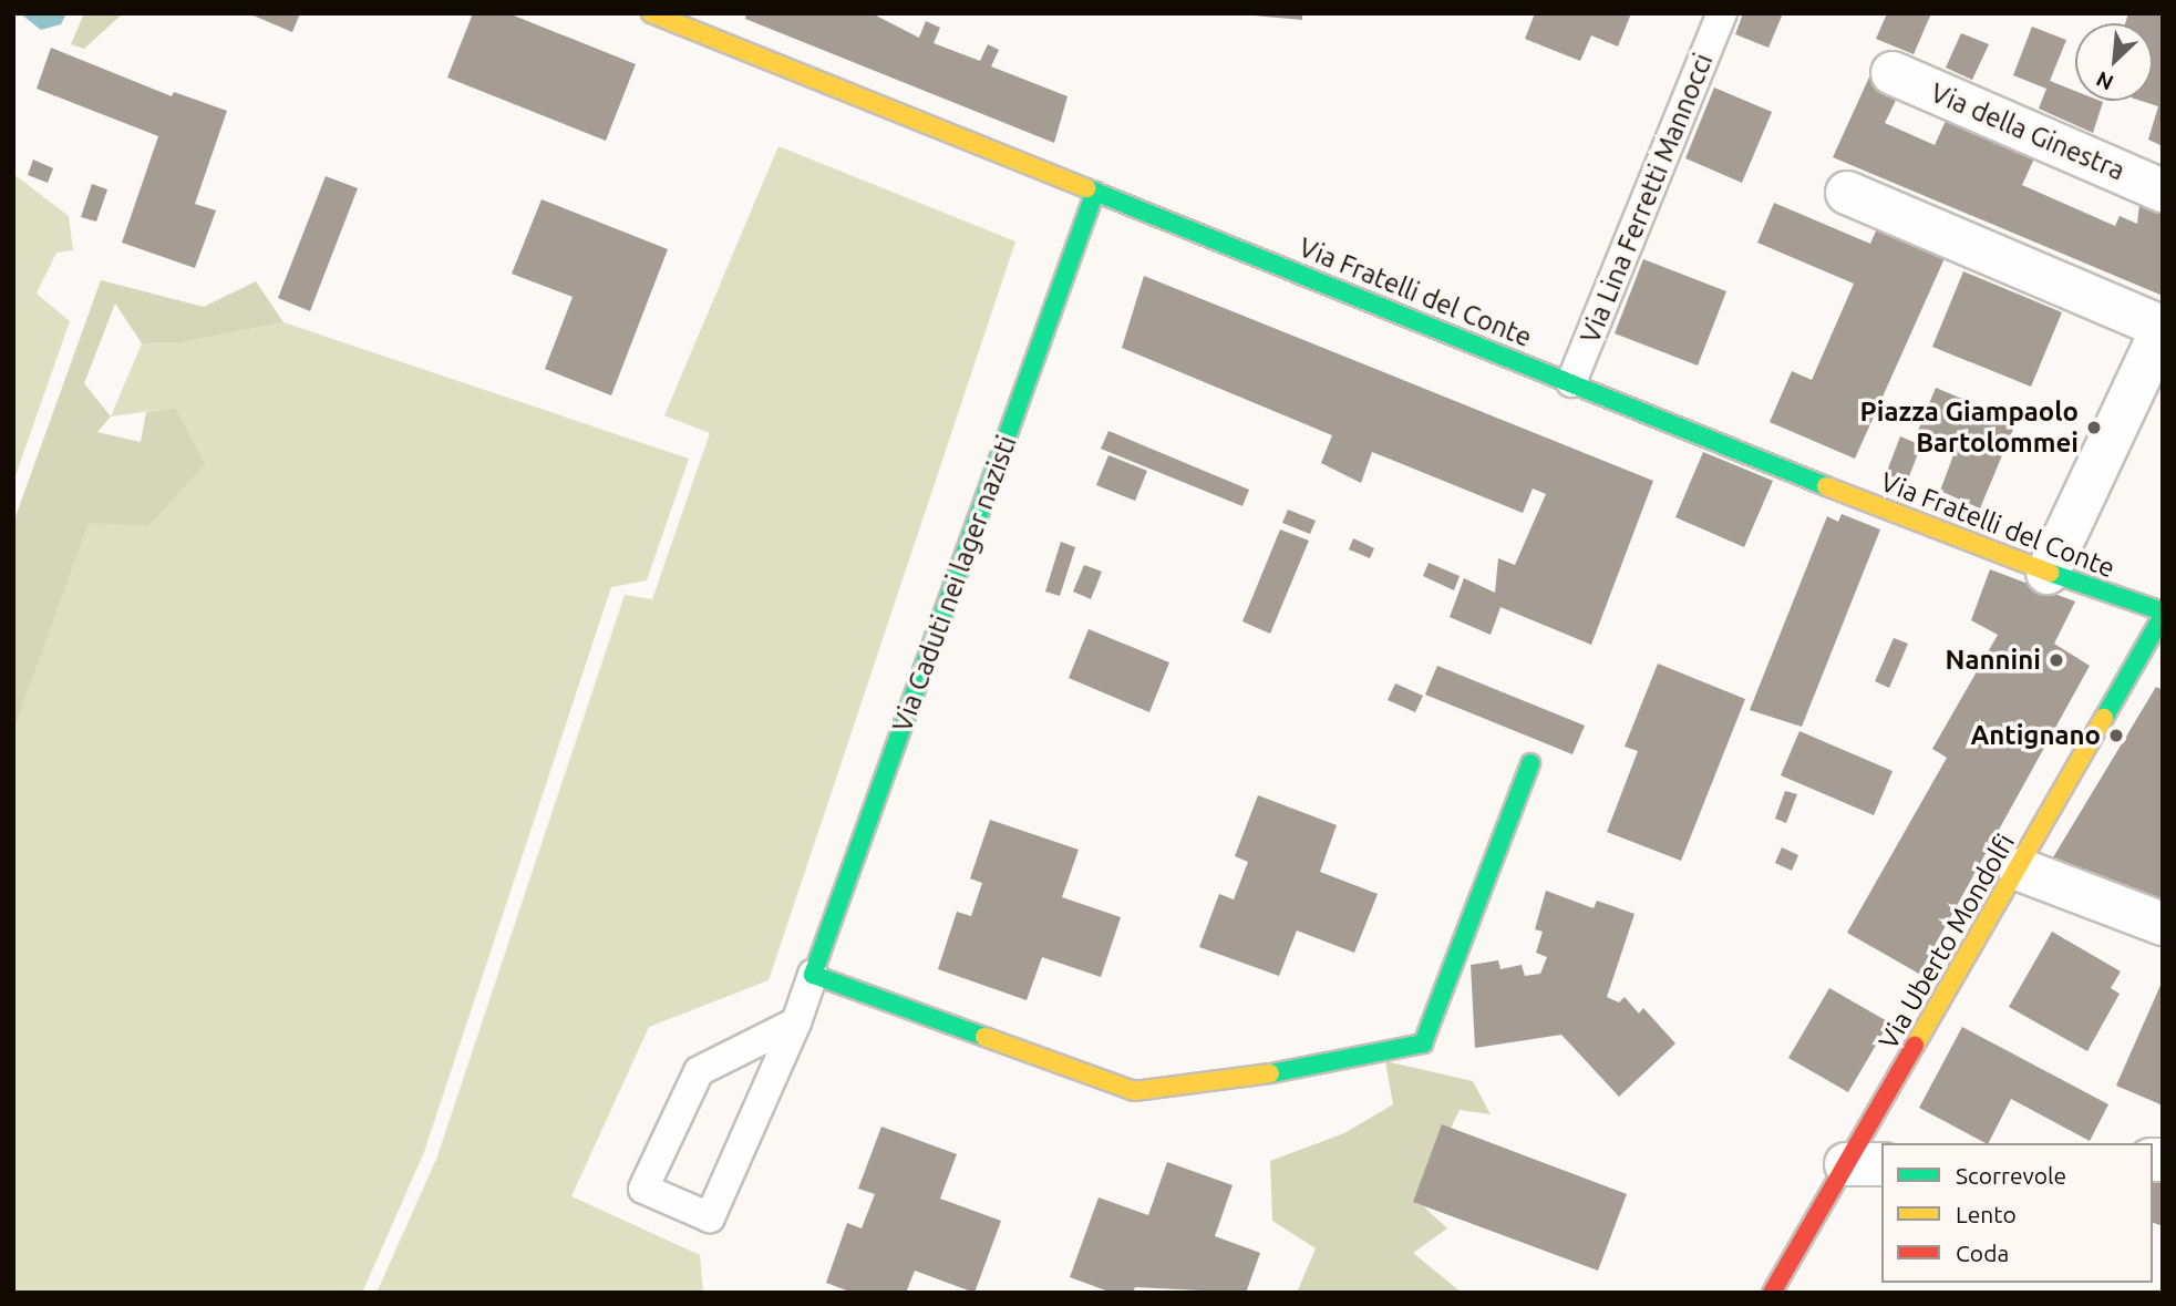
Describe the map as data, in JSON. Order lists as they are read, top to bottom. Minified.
{"streets":{"street":["Via della Ginestra","Via Fratelli del Conte","Via Caduti nei lager nazisti","Via Uberto Mondolfi"],"lane":["Via Lina Ferretti Mannocci"]},"crossings":[["Via Lina Ferretti Mannocci","Via Fratelli del Conte"],["Via Fratelli del Conte","Via Caduti nei lager nazisti"],["Via Fratelli del Conte","Via Uberto Mondolfi"]],"places":["Piazza Giampaolo Bartolommei","Nannini","Antignano"],"legend":["Scorrevole","Lento","Coda"],"north":"bottom left"}
